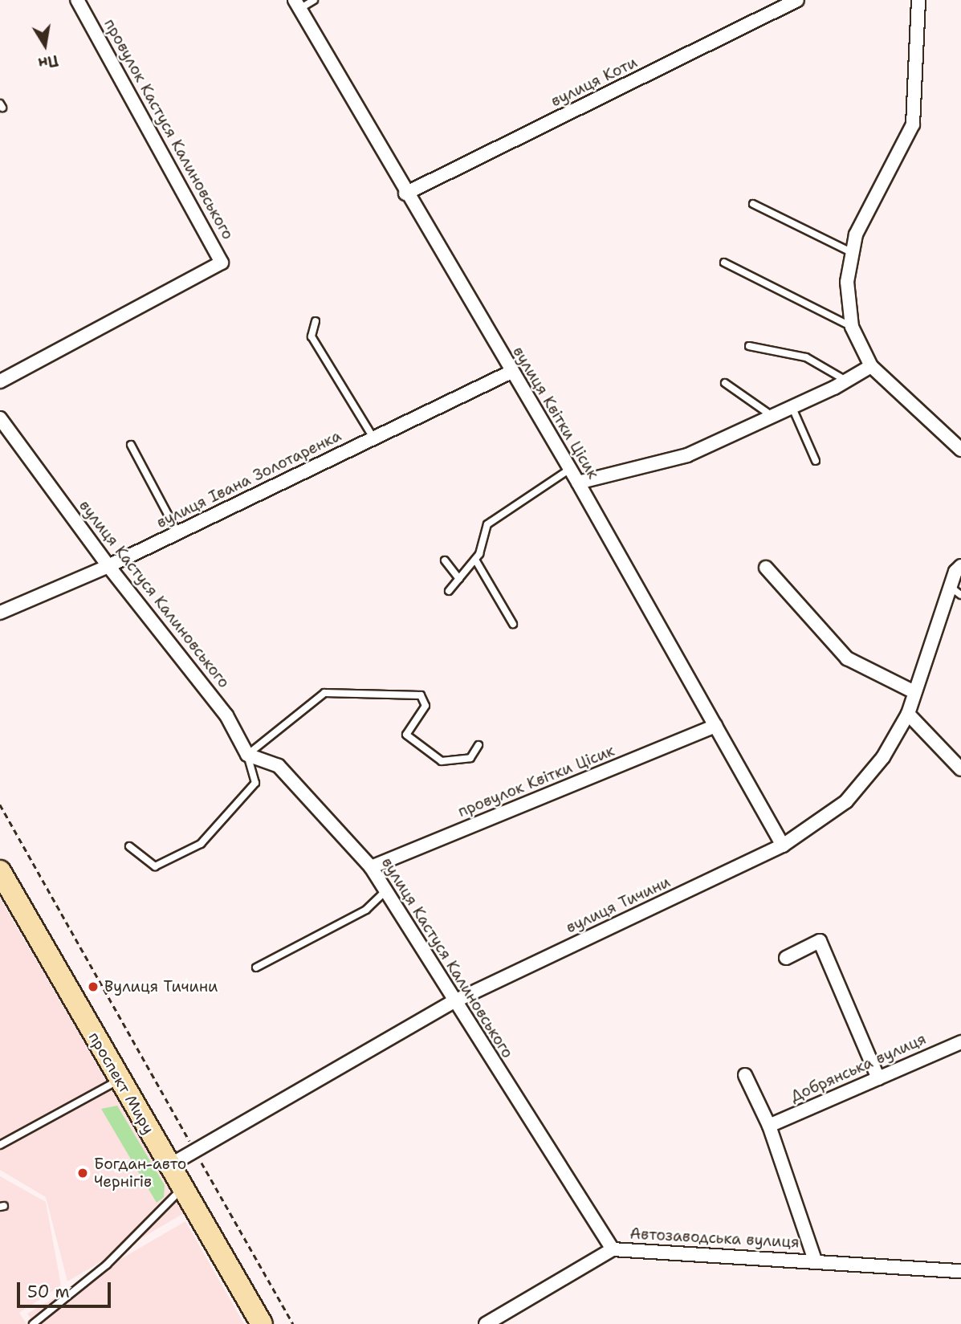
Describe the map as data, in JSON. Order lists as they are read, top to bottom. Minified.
{"streets":{"main road":["проспект Миру"],"street":["вулиця Коти","провулок Кастуся Калиновського","вулиця Квітки Цісик","вулиця Івана Золотаренка","вулиця Кастуся Калиновського","провулок Квітки Цісик","вулиця Тичини","Добрянська вулиця","Автозаводська вулиця"]},"crossings":[["вулиця Коти","вулиця Квітки Цісик"],["вулиця Квітки Цісик","вулиця Івана Золотаренка"],["вулиця Квітки Цісик","провулок Квітки Цісик"],["вулиця Квітки Цісик","вулиця Тичини"],["вулиця Івана Золотаренка","вулиця Кастуся Калиновського"],["вулиця Кастуся Калиновського","провулок Квітки Цісик"],["вулиця Кастуся Калиновського","вулиця Тичини"],["вулиця Кастуся Калиновського","Автозаводська вулиця"],["вулиця Тичини","проспект Миру"]],"places":["Вулиця Тичини","Богдан-авто Чернігів"],"scale_bar":"50 m","north":"bottom"}
